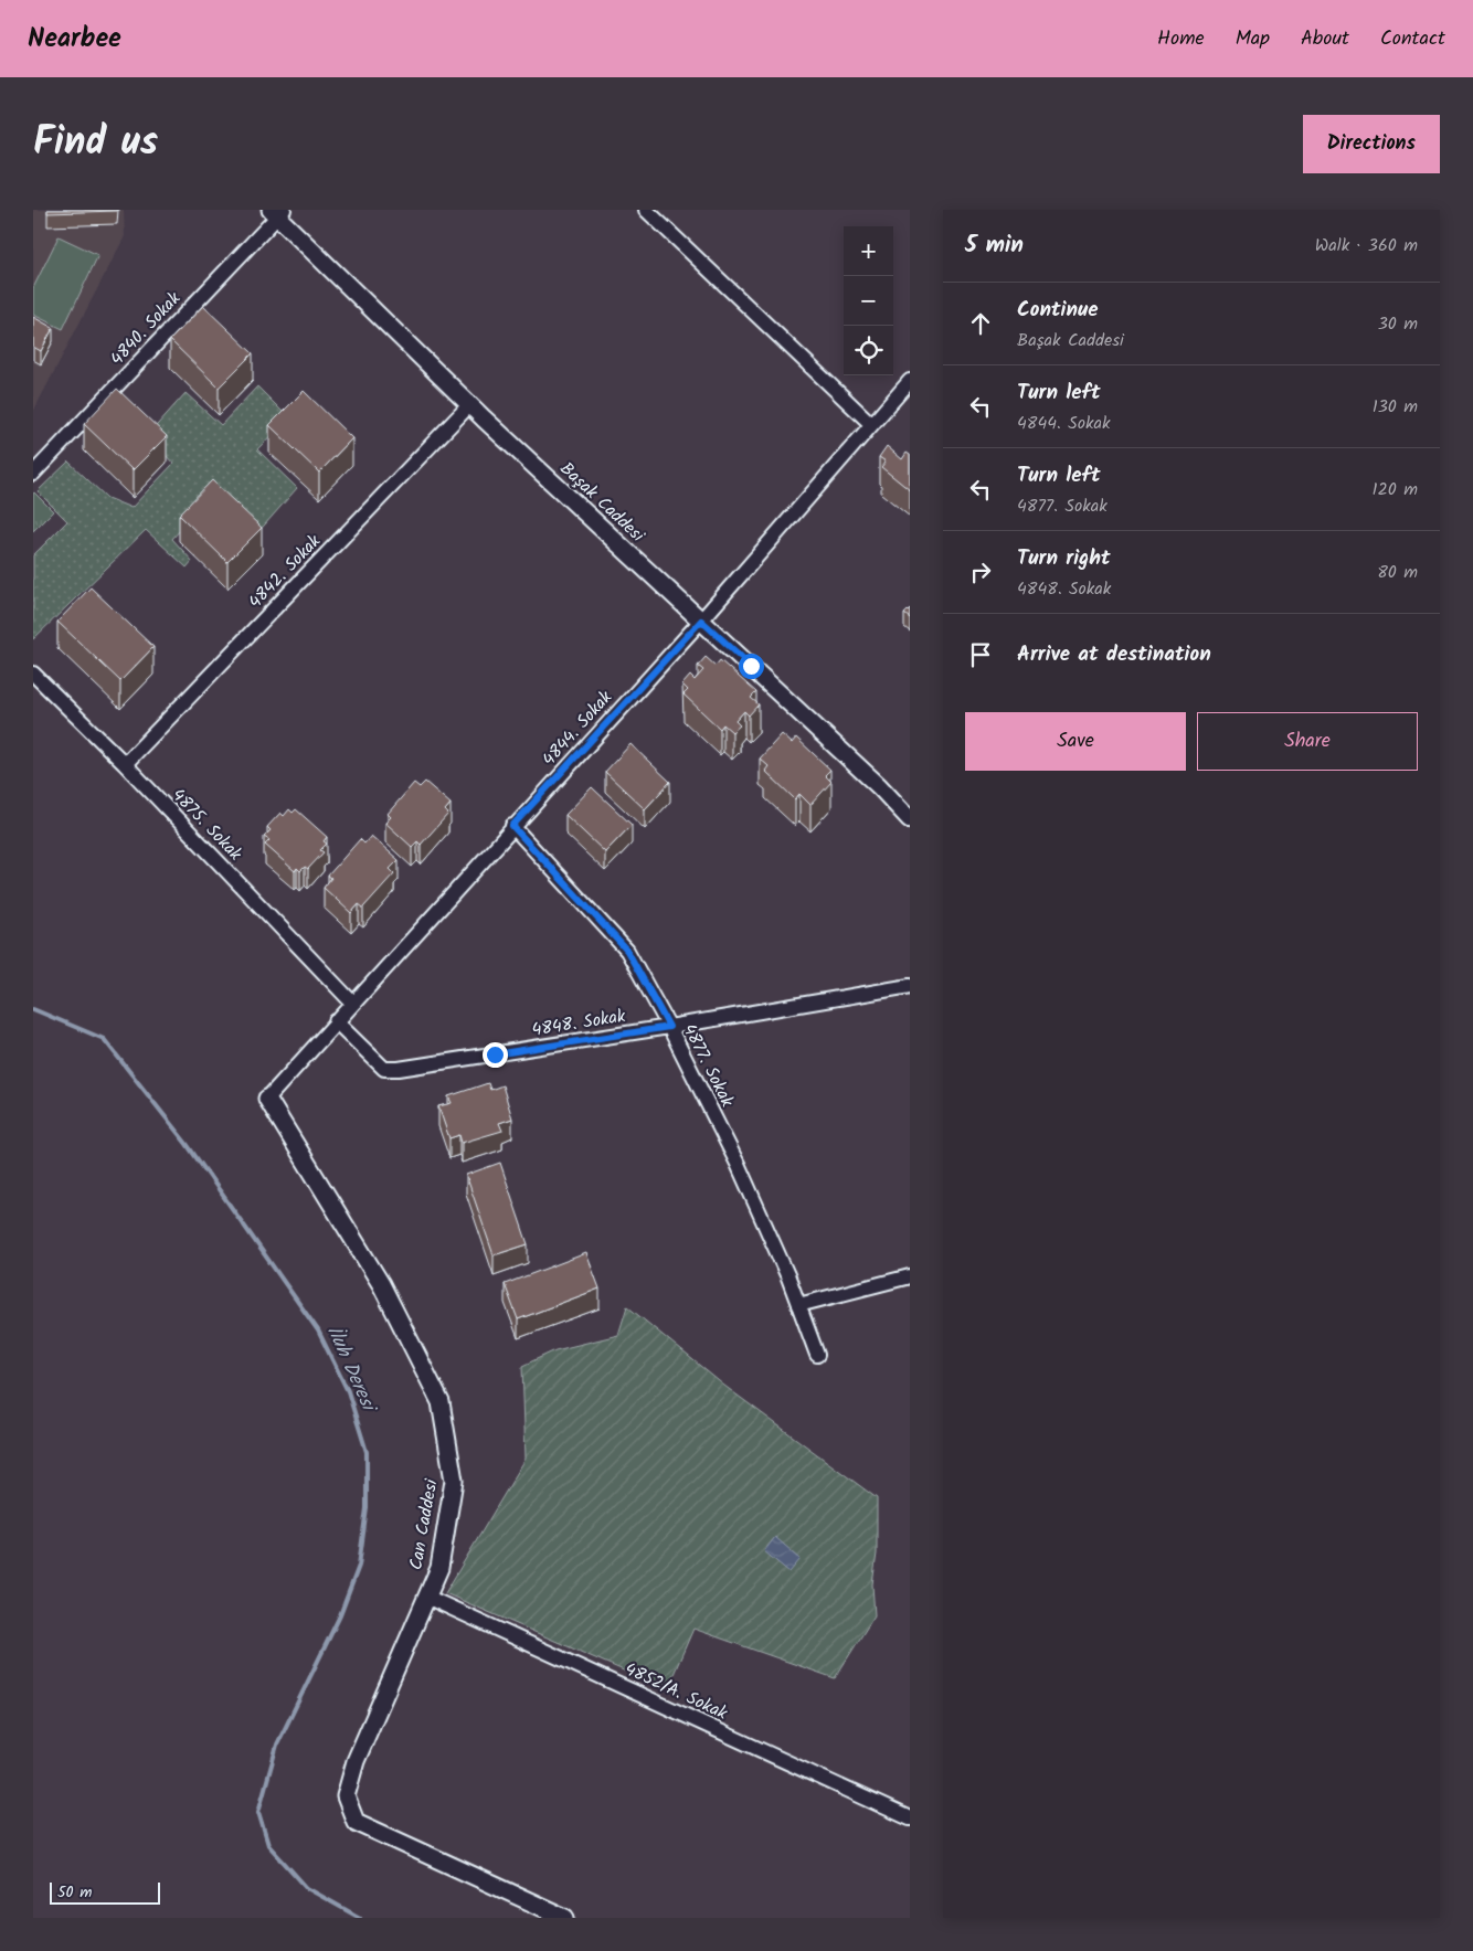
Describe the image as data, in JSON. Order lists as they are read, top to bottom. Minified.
{"streets":{"street":["4840. Sokak","Başak Caddesi","4842. Sokak","4844. Sokak","4875. Sokak","4848. Sokak","4877. Sokak","Can Caddesi","4852/A. Sokak"]},"crossings":[["4840. Sokak","Başak Caddesi"],["Başak Caddesi","4842. Sokak"],["Başak Caddesi","4844. Sokak"],["4842. Sokak","4875. Sokak"],["4844. Sokak","4875. Sokak"],["4844. Sokak","4848. Sokak"],["4844. Sokak","4877. Sokak"],["4844. Sokak","Can Caddesi"],["4848. Sokak","4877. Sokak"],["Can Caddesi","4852/A. Sokak"]],"water":["İluh Deresi"],"scale_bar":"50 m","page":{"header":"Nearbee","nav":["Home","Map","About","Contact"],"title":"Find us","buttons":["Directions",["Save","Share"]],"heading":["5 min","Walk · 360 m"],"map_buttons":["+","−"],"list":[["Continue","Başak Caddesi","30 m"],["Turn left","4844. Sokak","130 m"],["Turn left","4877. Sokak","120 m"],["Turn right","4848. Sokak","80 m"],"Arrive at destination"],"scale":"50 m"}}
